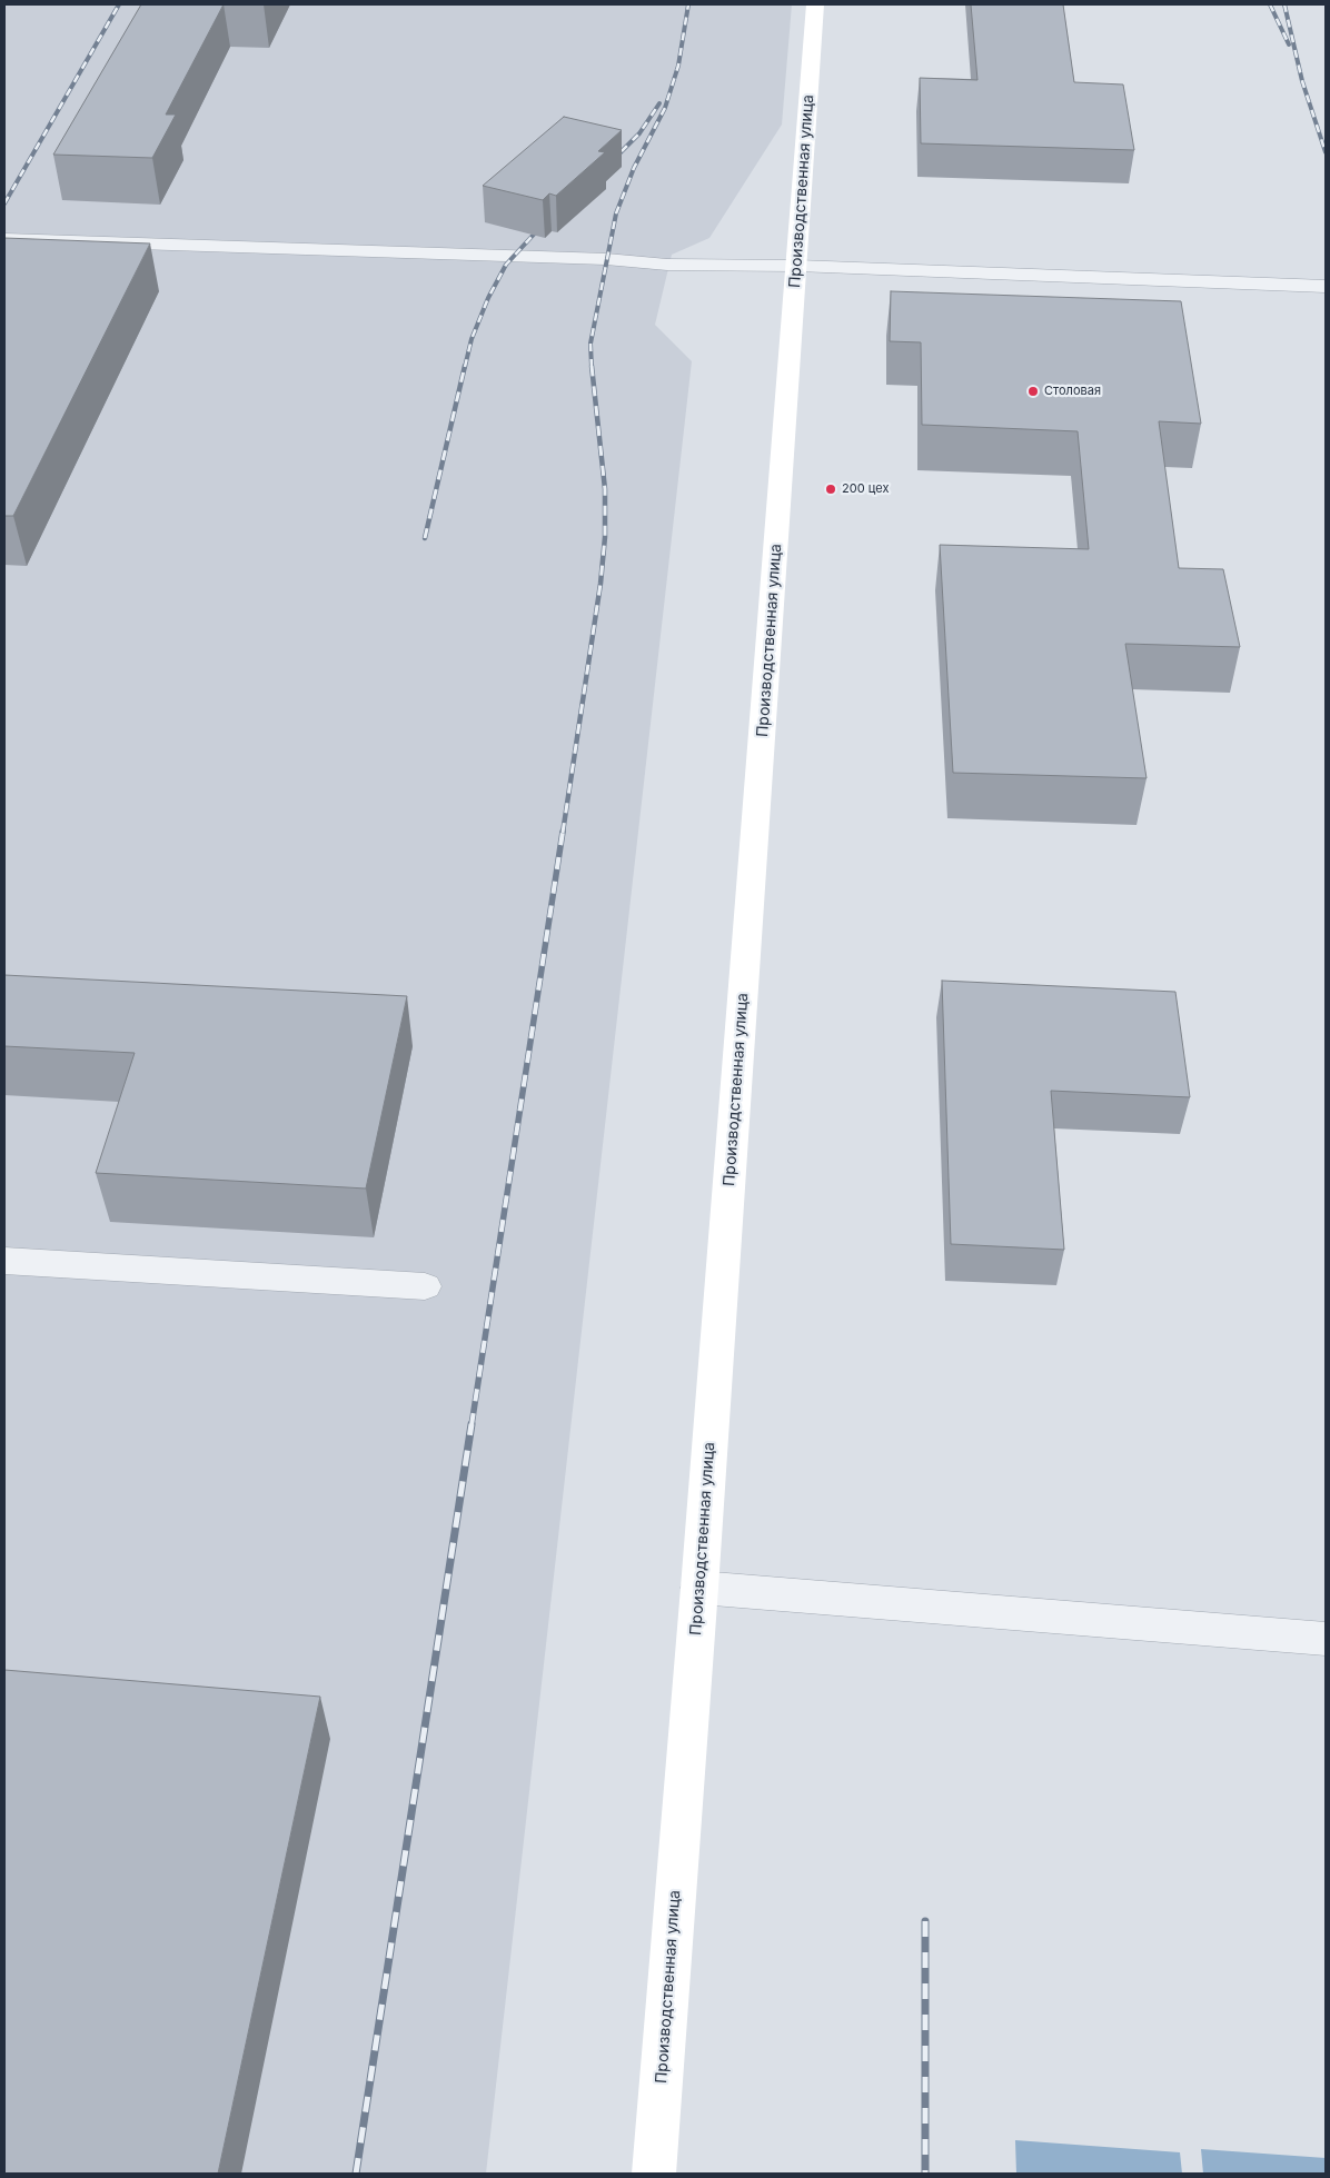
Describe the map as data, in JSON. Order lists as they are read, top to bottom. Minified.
{"streets":{"main road":["Производственная улица"]},"places":["Cтоловая","200 цех"]}
